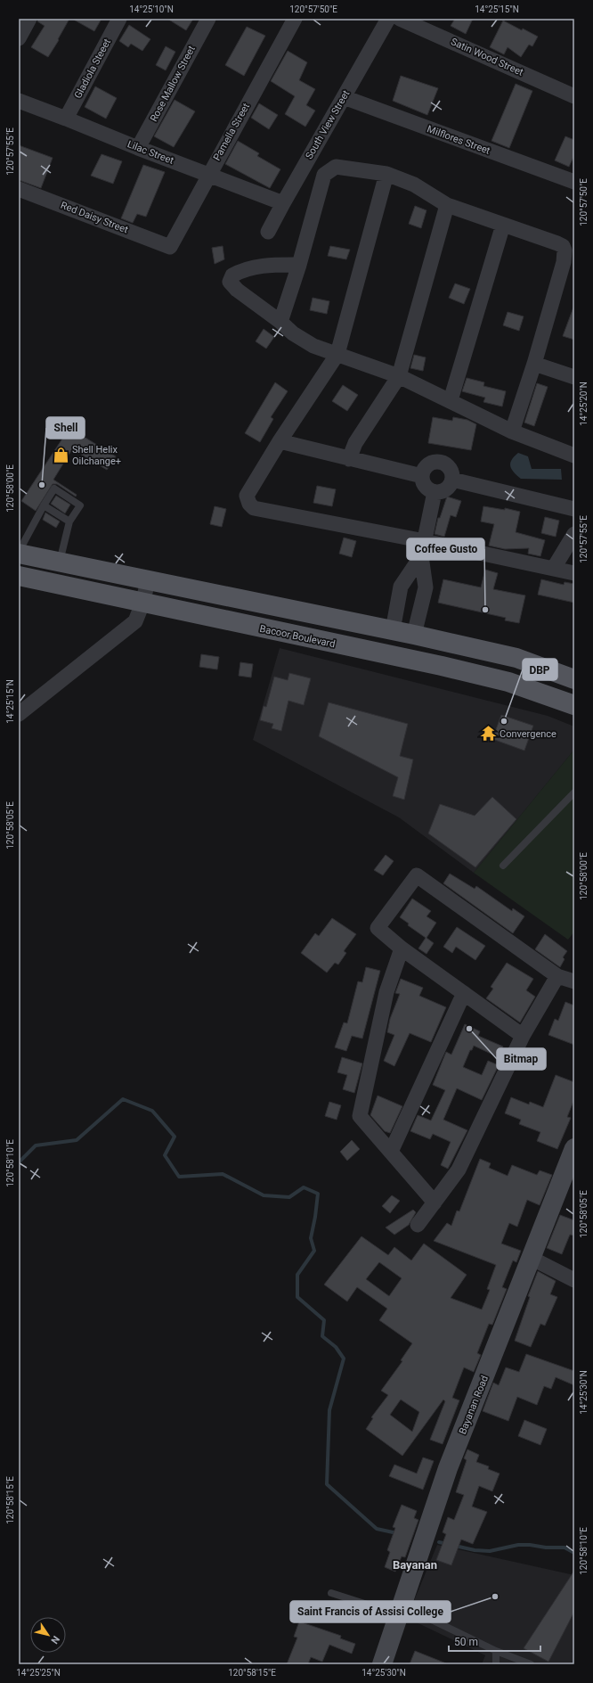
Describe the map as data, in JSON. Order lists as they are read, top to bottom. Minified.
{"streets":{"main road":["Bacoor Boulevard","Bayanan Road"],"street":["Satin Wood Street","Gladiola Steeet","Rose Mallow Street","South View Street","Pamella Street","Milflores Street","Lilac Street","Red Daisy Street"]},"crossings":[["Gladiola Steeet","Lilac Street"],["Rose Mallow Street","Lilac Street"],["South View Street","Milflores Street"],["South View Street","Lilac Street"],["Pamella Street","Lilac Street"],["Pamella Street","Red Daisy Street"]],"districts":["Bayanan"],"places":{"shop":["Shell Helix Oilchange+"],"other":["Shell","Coffee Gusto","DBP","Bitmap","Saint Francis of Assisi College"],"temple":["Convergence"]},"scale_bar":"50 m","north":"bottom right","coordinates":["14°25'10\"N","120°57'50\"E","14°25'15\"N","120°57'55\"E","14°25'20\"N","120°58'00\"E","120°58'05\"E","120°58'10\"E","14°25'30\"N","120°58'15\"E","14°25'25\"N"]}
